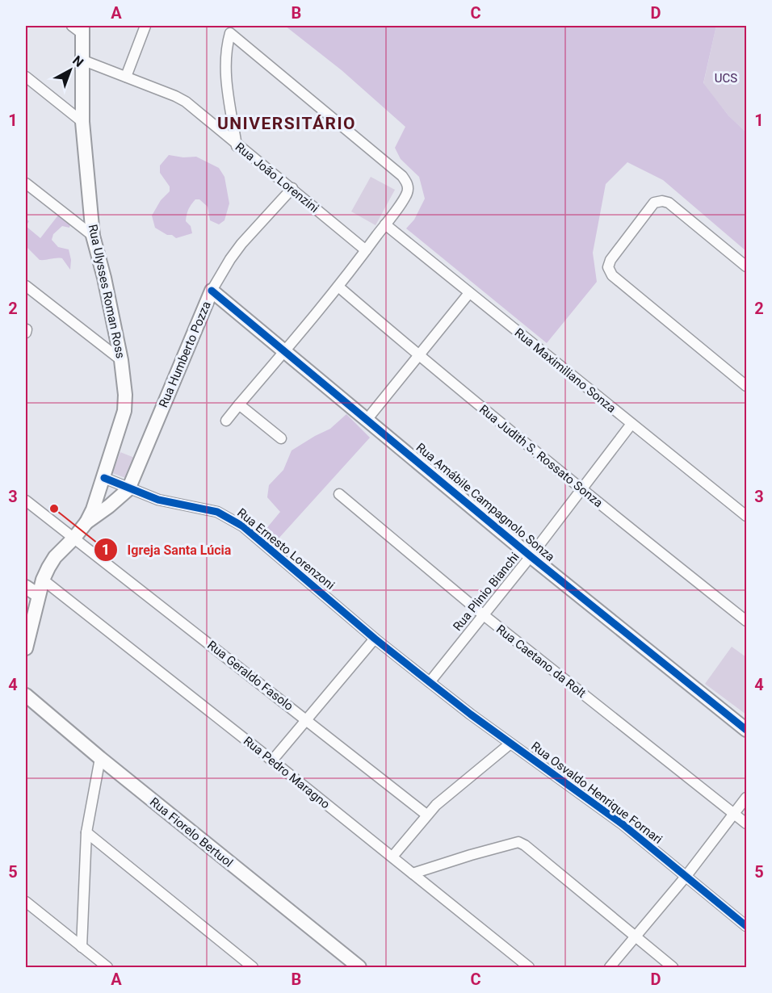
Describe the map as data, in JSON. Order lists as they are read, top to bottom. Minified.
{"streets":{"street":["Rua João Lorenzini","Rua Ulysses Roman Ross","Rua Humberto Pozza","Rua Maximiliano Sonza","Rua Judith S. Rossato Sonza","Rua Amábile Campagnolo Sonza","Rua Ernesto Lorenzoni","Rua Plinio Bianchi","Rua Caetano da Rolt","Rua Geraldo Fasolo","Rua Pedro Maragno","Rua Osvaldo Henrique Fornari","Rua Fiorelo Bertuol"]},"crossings":[["Rua João Lorenzini","Rua Ulysses Roman Ross"],["Rua João Lorenzini","Rua Humberto Pozza"],["Rua Ulysses Roman Ross","Rua Humberto Pozza"],["Rua Ulysses Roman Ross","Rua Ernesto Lorenzoni"],["Rua Humberto Pozza","Rua Amábile Campagnolo Sonza"],["Rua Humberto Pozza","Rua Ernesto Lorenzoni"],["Rua Maximiliano Sonza","Rua Plinio Bianchi"],["Rua Judith S. Rossato Sonza","Rua Plinio Bianchi"],["Rua Amábile Campagnolo Sonza","Rua Plinio Bianchi"],["Rua Ernesto Lorenzoni","Rua Plinio Bianchi"],["Rua Ernesto Lorenzoni","Rua Osvaldo Henrique Fornari"],["Rua Plinio Bianchi","Rua Caetano da Rolt"],["Rua Plinio Bianchi","Rua Osvaldo Henrique Fornari"]],"districts":["UNIVERSITÁRIO"],"parks":["UCS"],"places":["Igreja Santa Lúcia"],"north":"top right","grid":{"columns":["A","B","C","D"],"rows":["1","2","3","4","5"]}}
